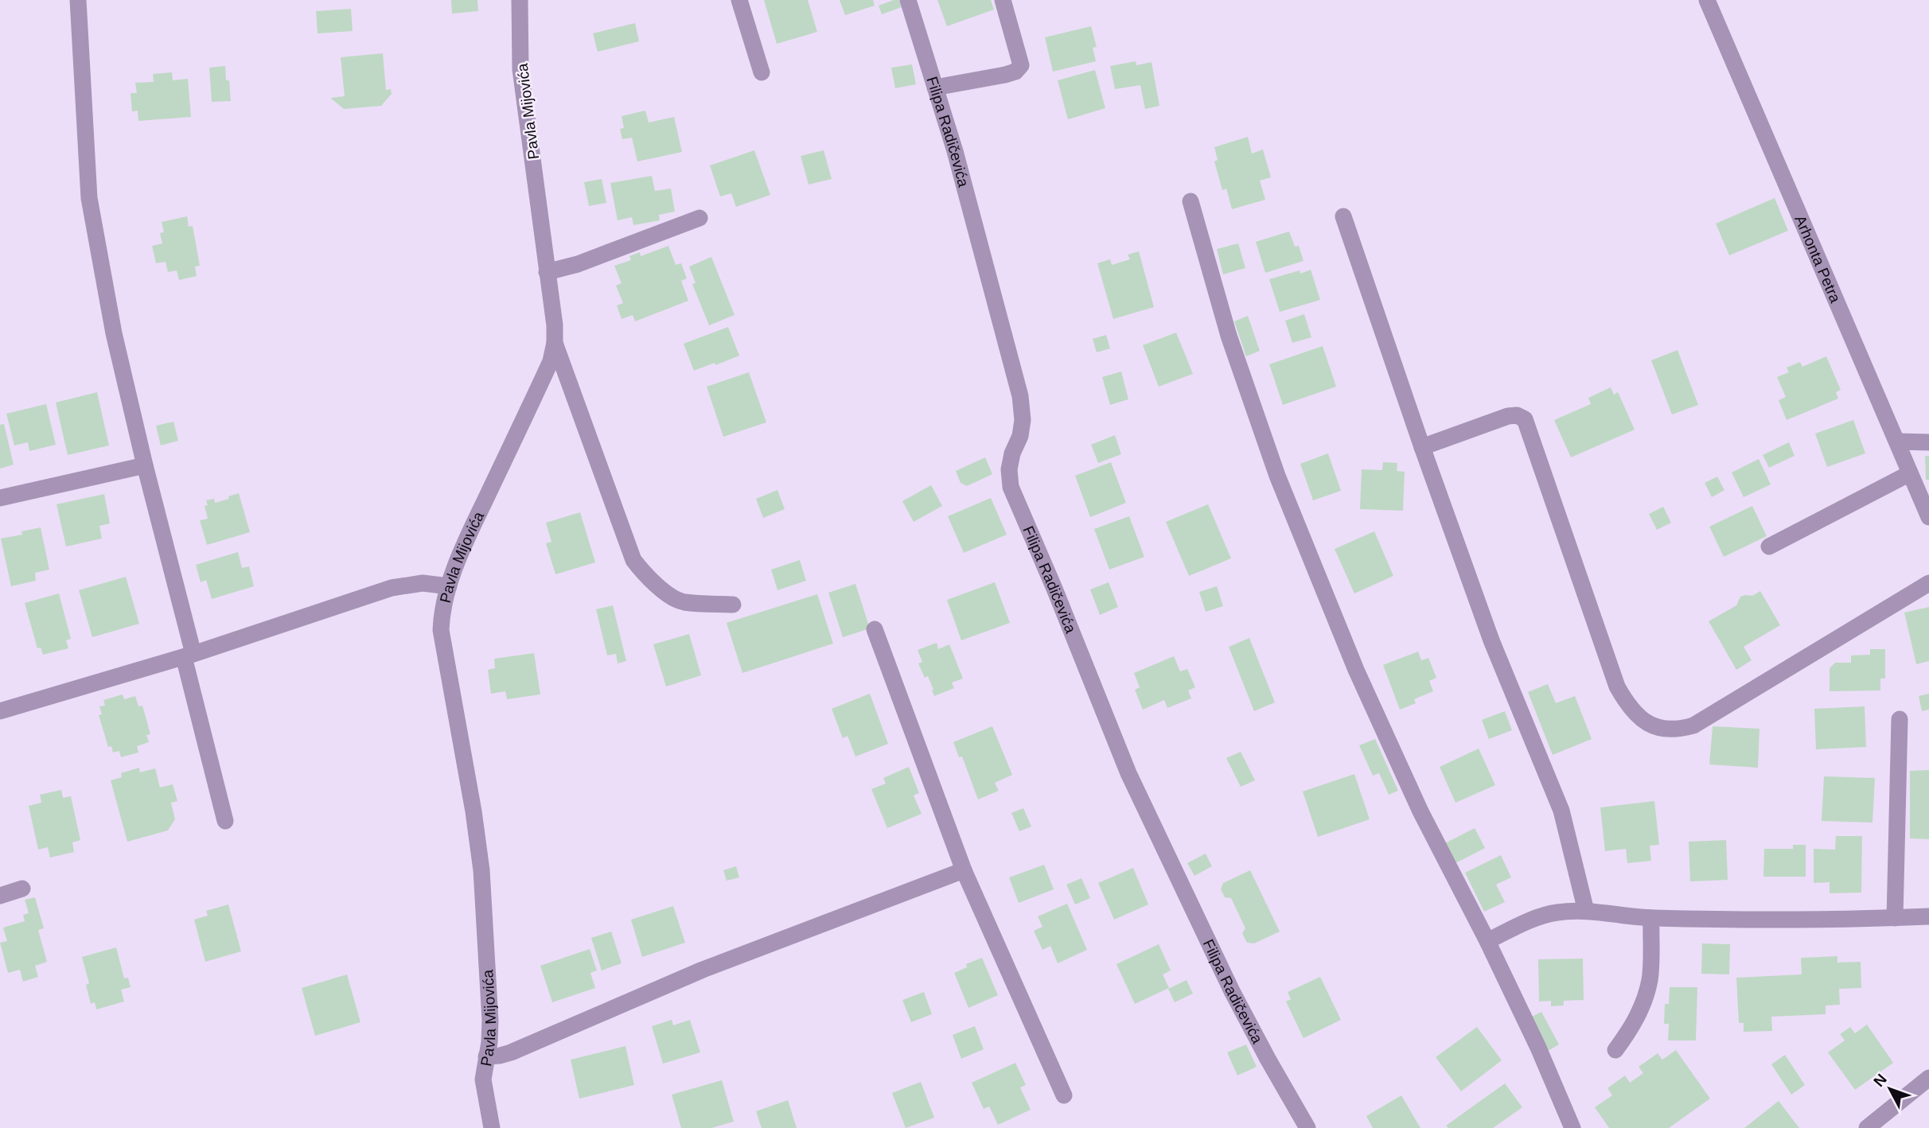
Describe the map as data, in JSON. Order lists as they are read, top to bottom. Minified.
{"streets":{"street":["Pavla Mijovića","Filipa Radičevića","Arhonta Petra"]},"north":"top left"}
